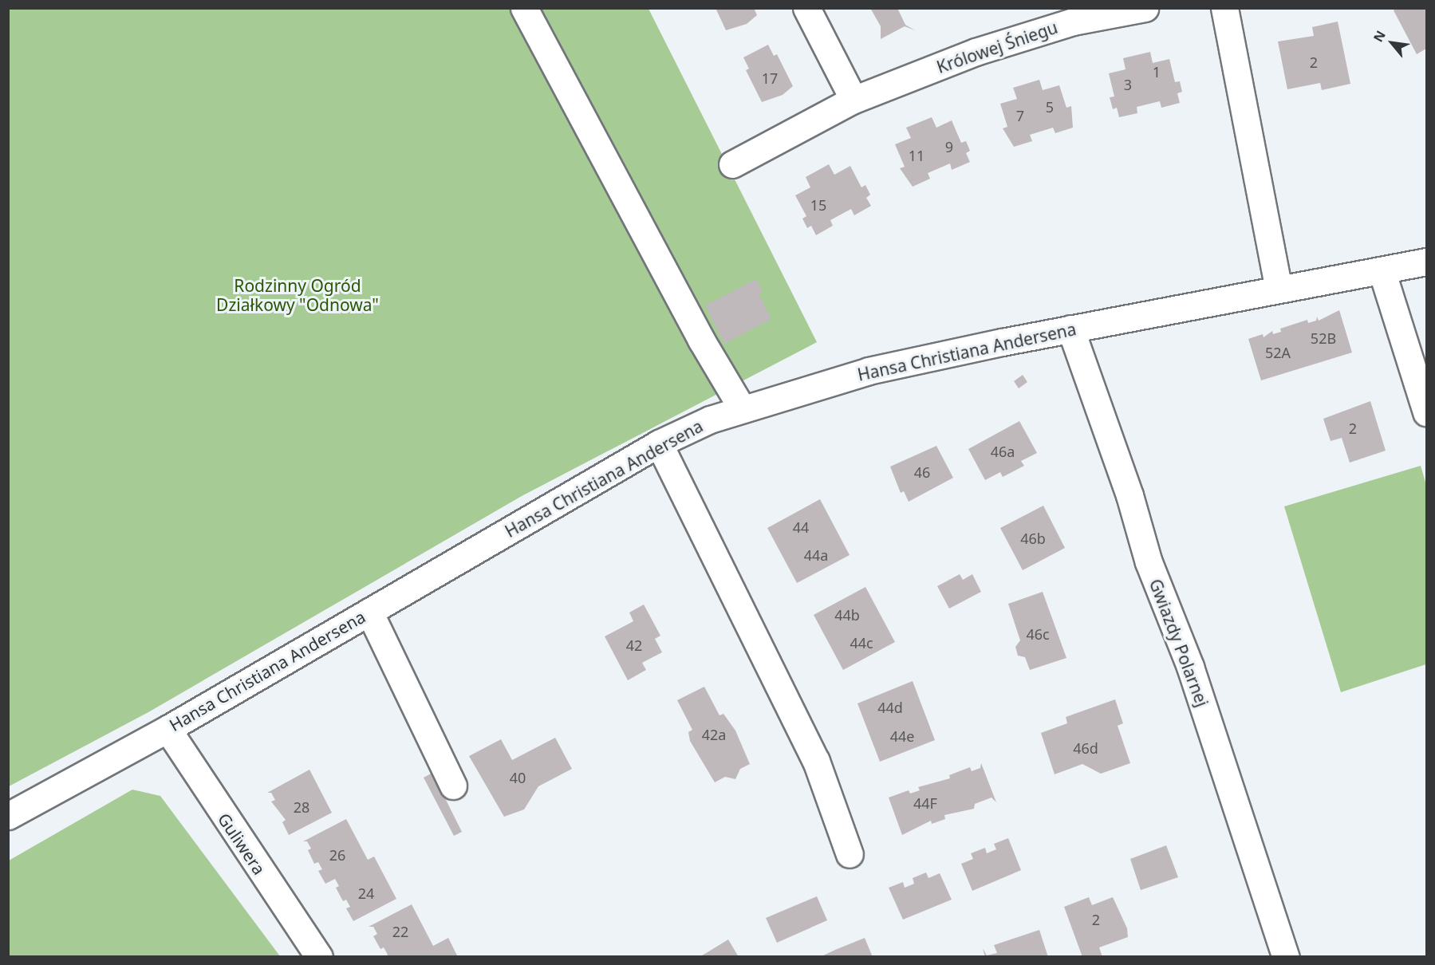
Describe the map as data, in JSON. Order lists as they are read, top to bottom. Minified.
{"streets":{"street":["Królowej Śniegu","Hansa Christiana Andersena","Gwiazdy Polarnej","Guliwera"]},"crossings":[["Hansa Christiana Andersena","Gwiazdy Polarnej"],["Hansa Christiana Andersena","Guliwera"]],"parks":["Rodzinny Ogród Działkowy \"Odnowa\""],"house_numbers":["2","1","17","3","5","7","9","11","15","52B","52A","2","46a","46","44","46b","44a","44b","46c","44c","42","44d","42a","44e","46d","40","44F","28","26","24","2","22"],"north":"top left"}
